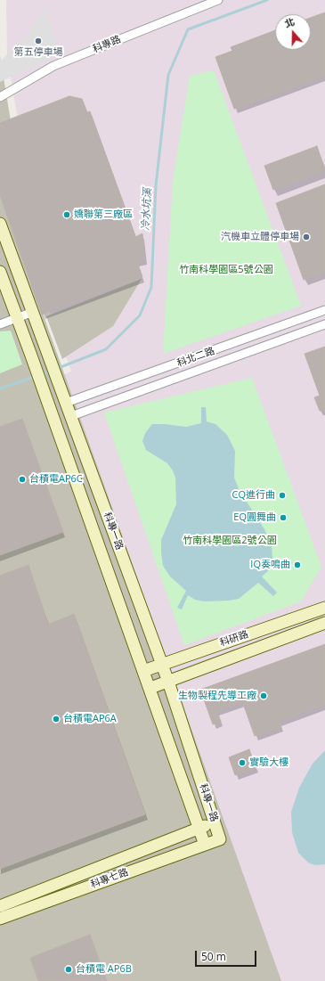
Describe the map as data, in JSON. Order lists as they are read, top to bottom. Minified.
{"streets":{"street":["科專路","科北二路","科專一路","科研路","科專七路"]},"crossings":[["科北二路","科專一路"],["科專一路","科研路"],["科專一路","科專七路"]],"water":["冷水坑溪"],"parks":["竹南科學園區5號公園","竹南科學園區2號公園"],"places":["第五停車場","嬌聯第三廠區","汽機車立體停車場","台積電AP6C","CQ進行曲","EQ圓舞曲","IQ奏鳴曲","生物製程先導工廠","台積電AP6A","實驗大樓","台積電 AP6B"],"scale_bar":"50 m","north":"top"}
